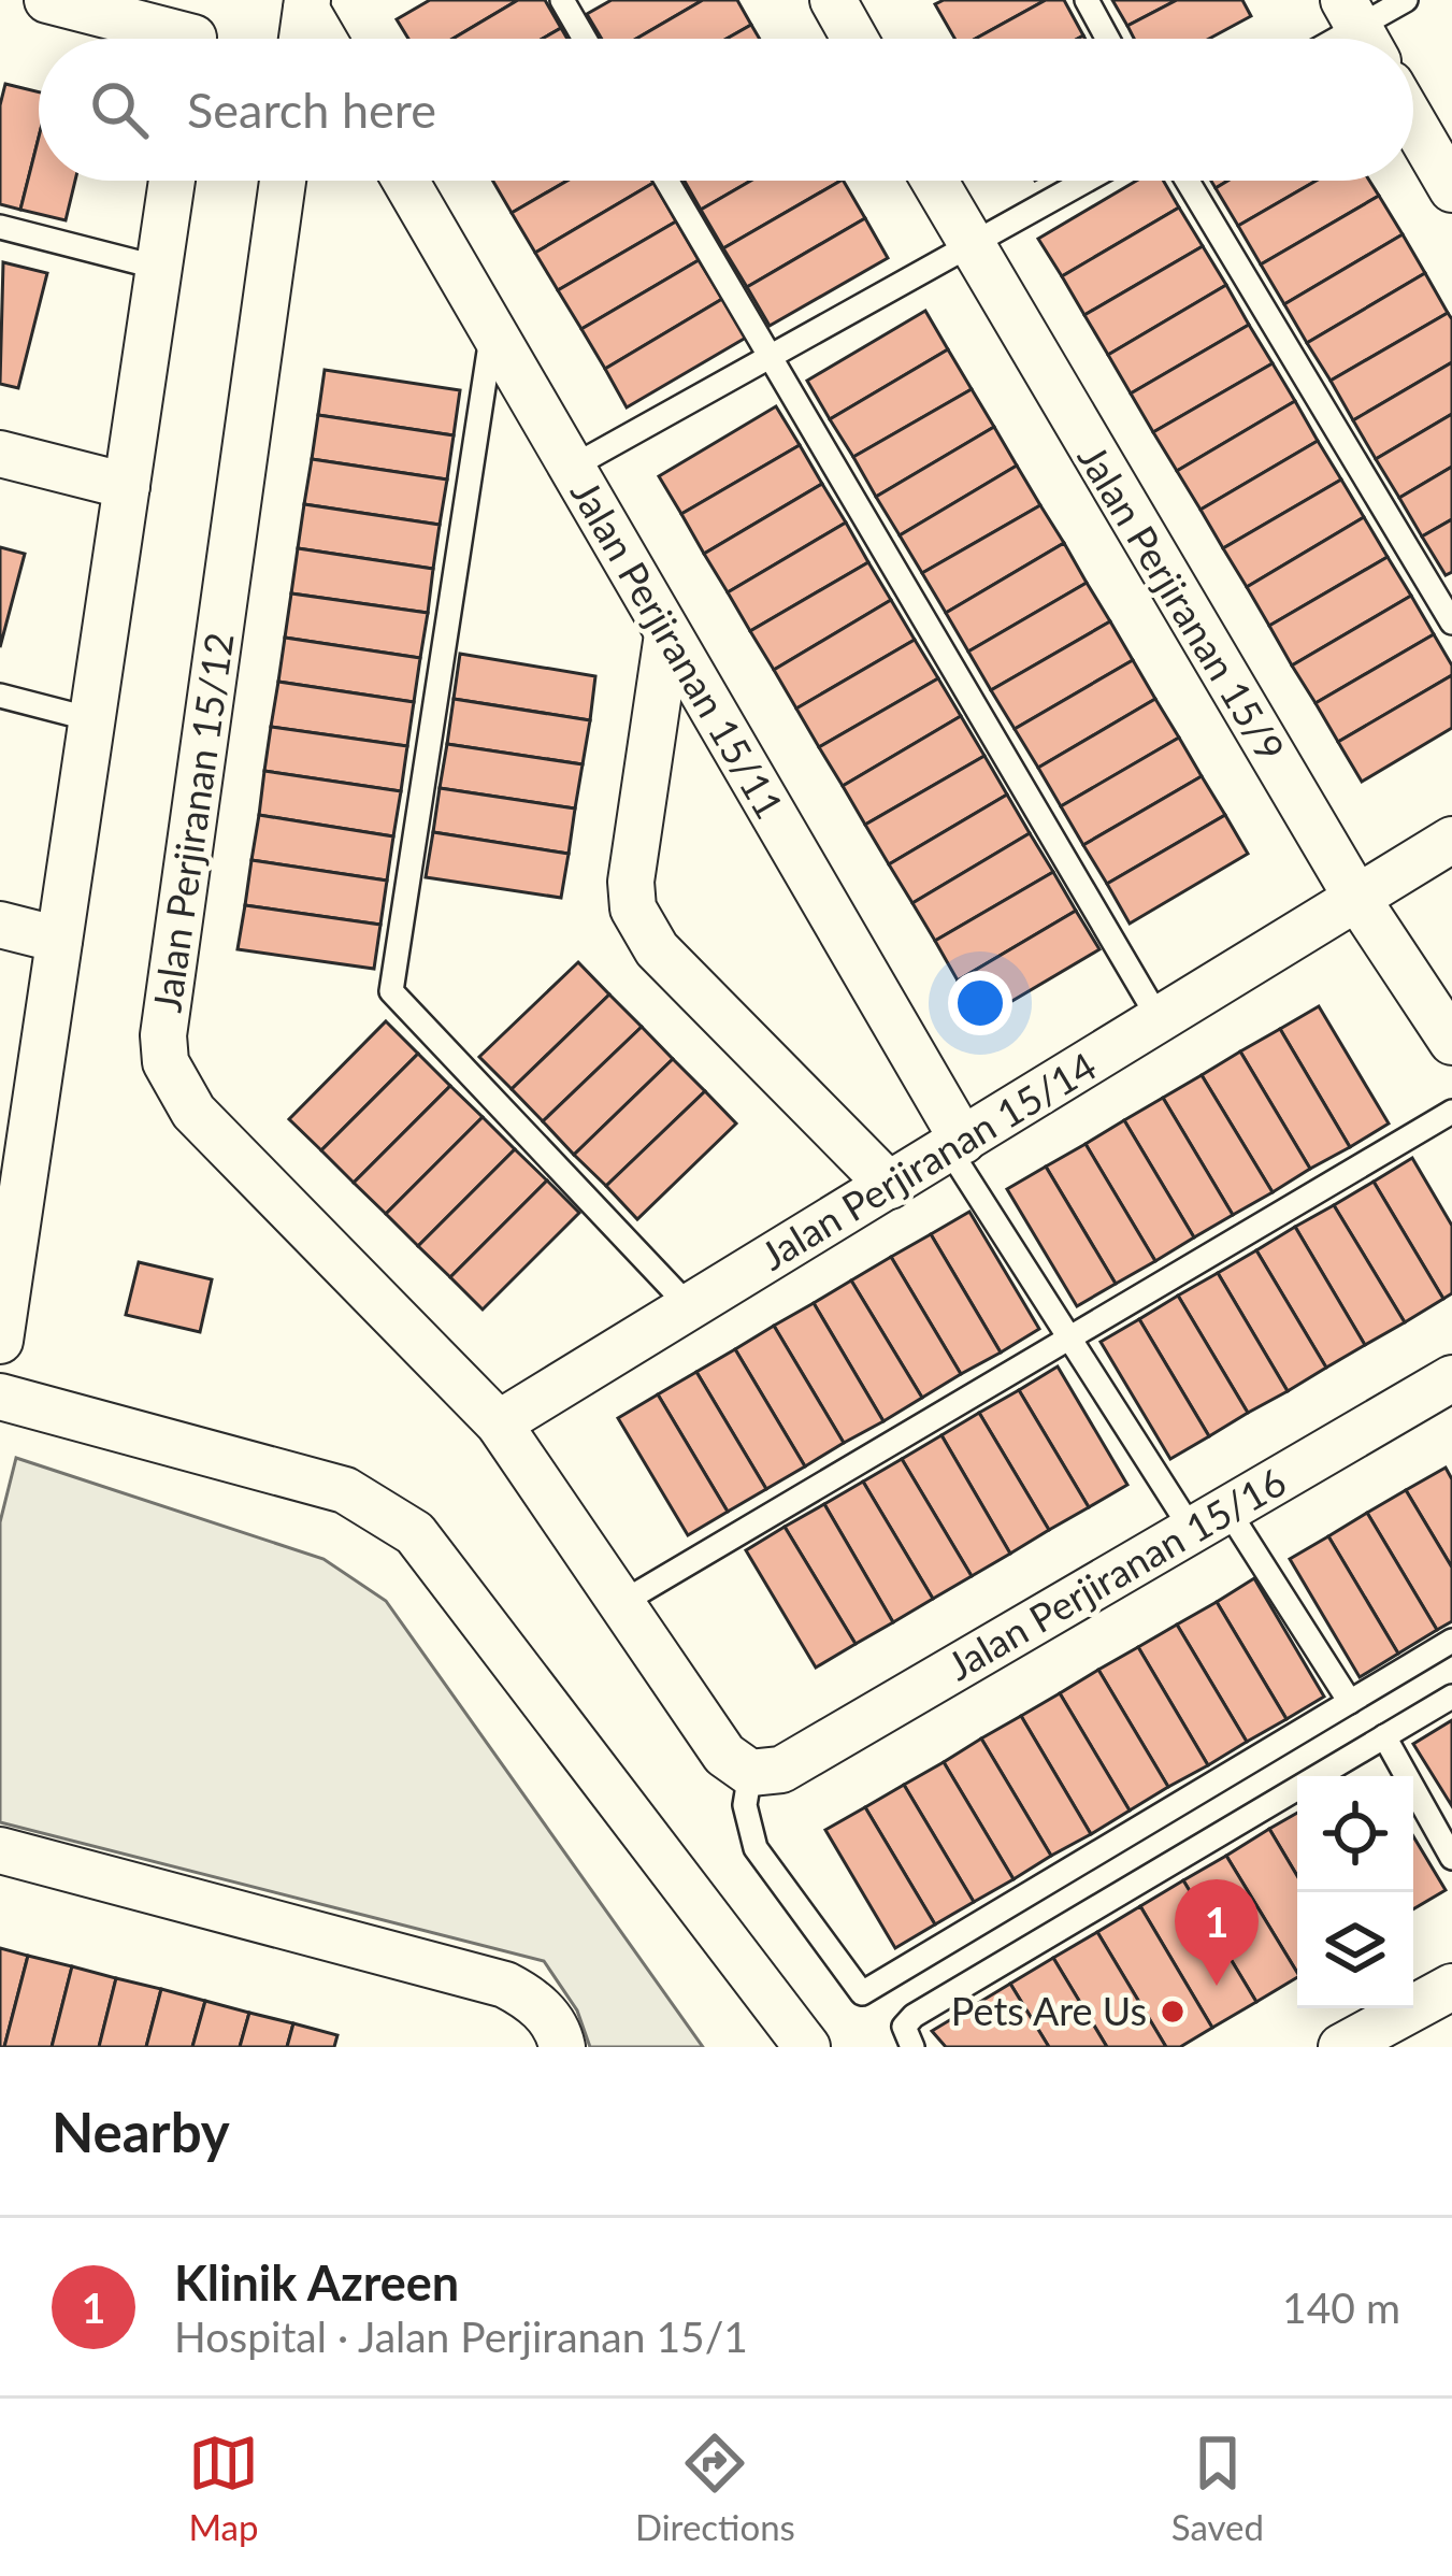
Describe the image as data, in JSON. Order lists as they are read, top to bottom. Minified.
{"streets":{"street":["Jalan Perjiranan 15/9","Jalan Perjiranan 15/11","Jalan Perjiranan 15/12","Jalan Perjiranan 15/14","Jalan Perjiranan 15/16"]},"crossings":[["Jalan Perjiranan 15/9","Jalan Perjiranan 15/14"],["Jalan Perjiranan 15/11","Jalan Perjiranan 15/14"],["Jalan Perjiranan 15/12","Jalan Perjiranan 15/14"],["Jalan Perjiranan 15/12","Jalan Perjiranan 15/16"]],"places":["Pets Are Us"],"page":{"search":"Search here","pins":"1","heading":"Nearby","list":[{"mark":"1","name":"Klinik Azreen","note":"Hospital · Jalan Perjiranan 15/1","value":"140 m"}],"nav":["Map","Directions","Saved"]}}
